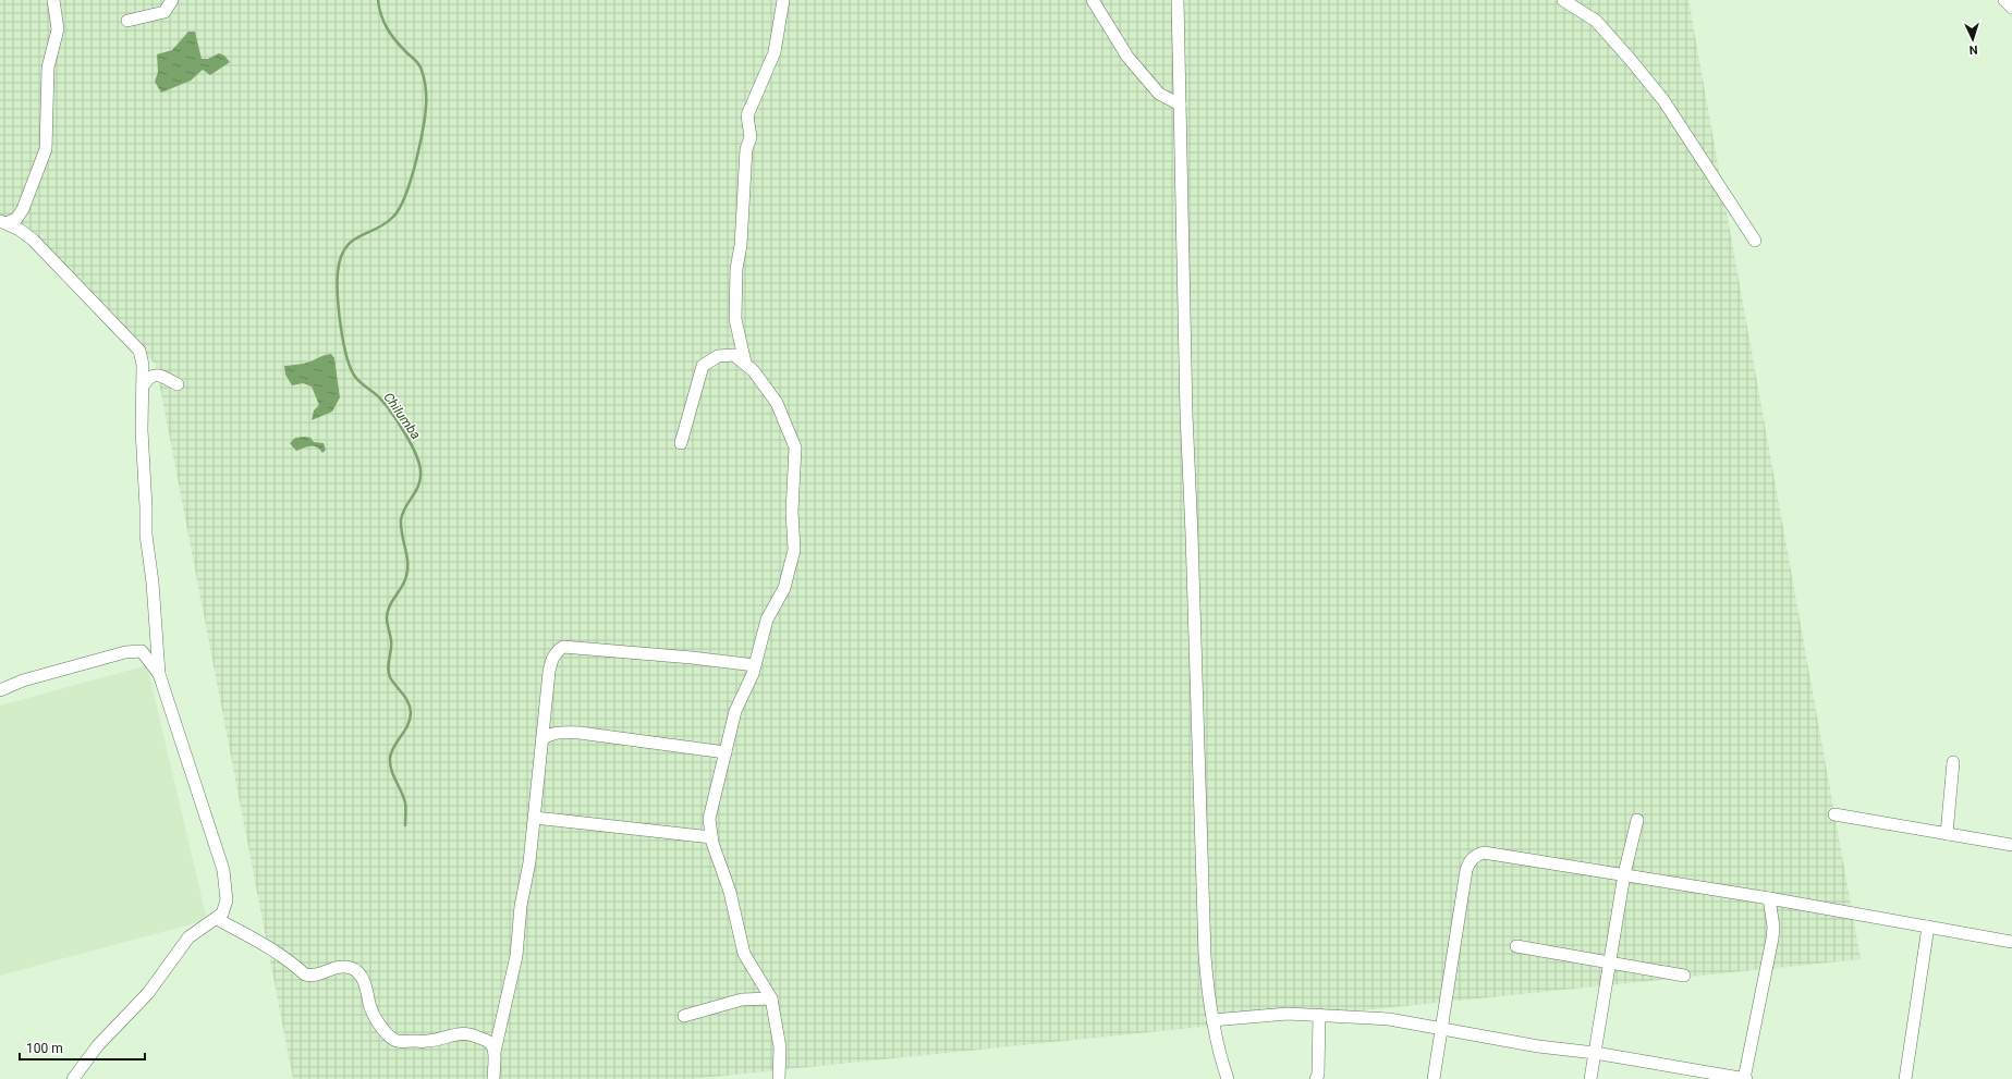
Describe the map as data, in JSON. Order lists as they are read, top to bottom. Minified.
{"water":["Chilumba"],"scale_bar":"100 m","north":"bottom"}
